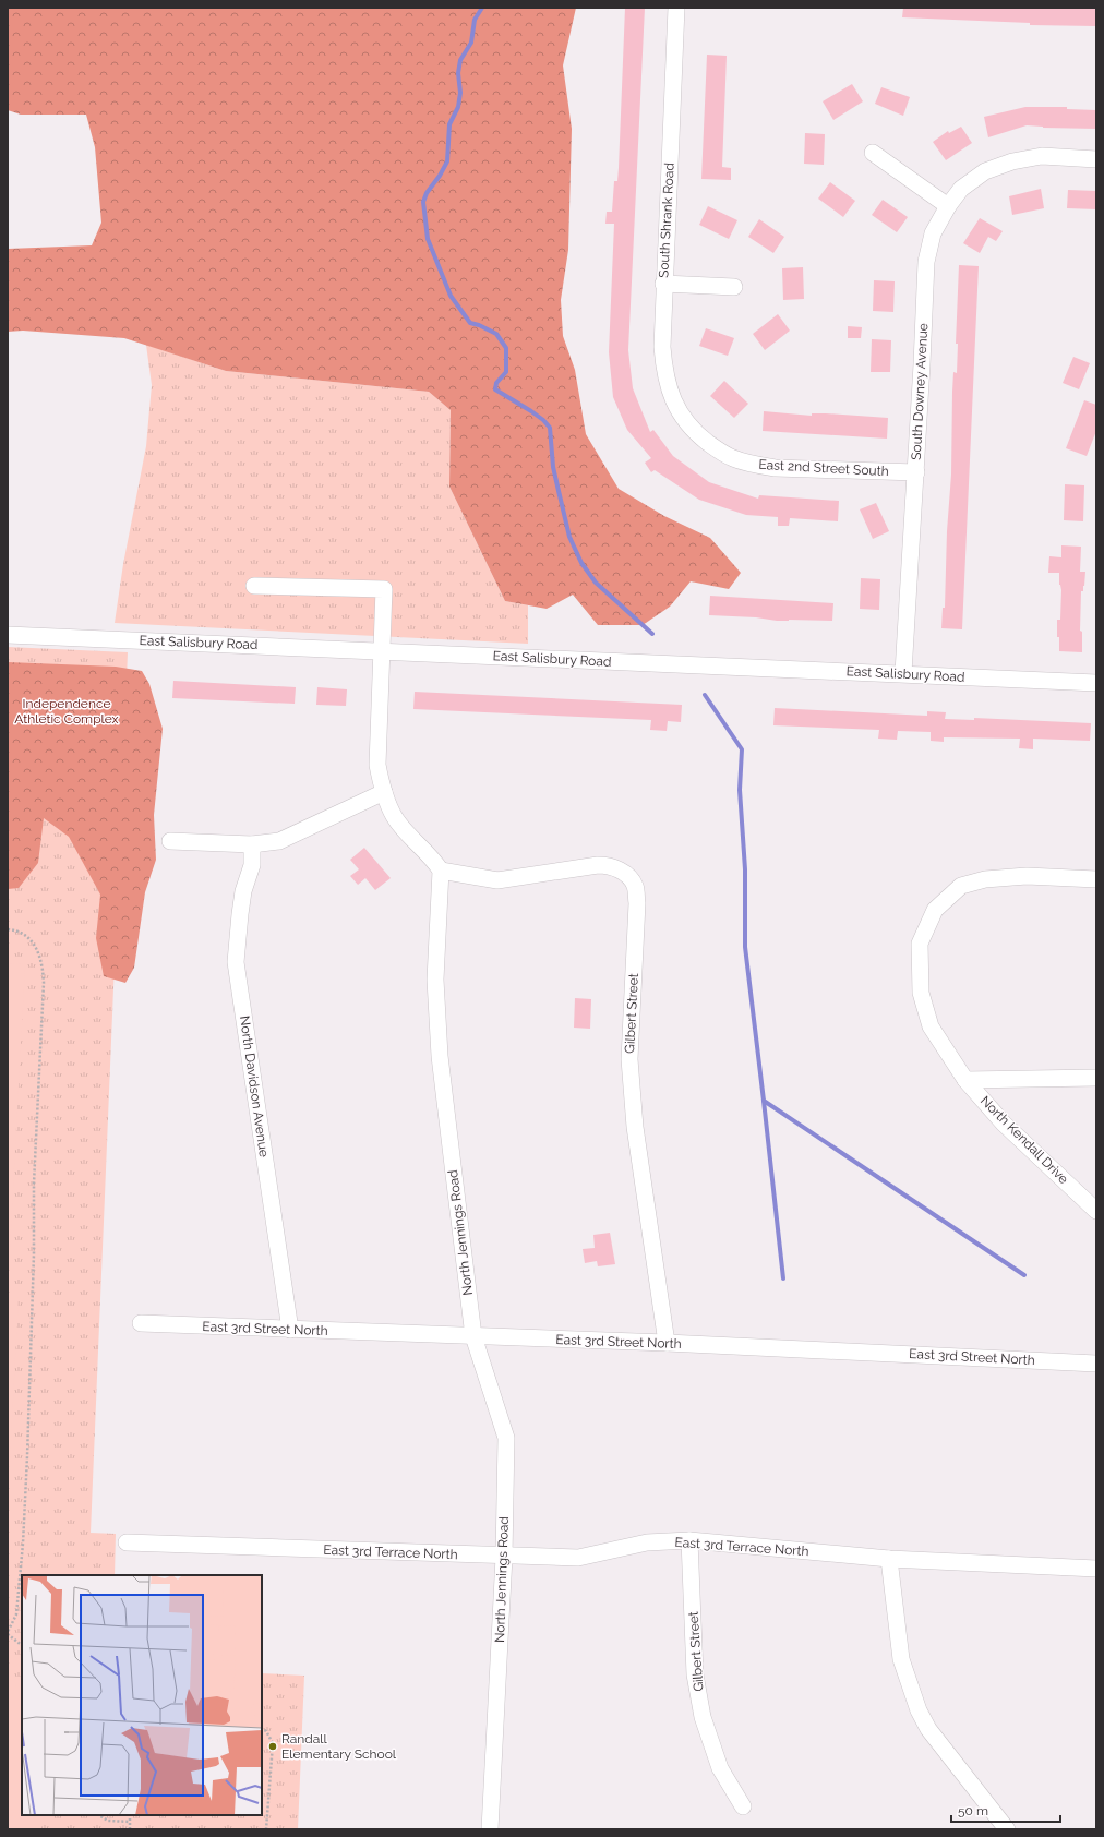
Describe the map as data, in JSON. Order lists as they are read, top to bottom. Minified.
{"streets":{"street":["South Shrank Road","South Downey Avenue","East 2nd Street South","East Salisbury Road","Gilbert Street","North Davidson Avenue","North Kendall Drive","North Jennings Road","East 3rd Street North","East 3rd Terrace North"]},"crossings":[["South Shrank Road","East 2nd Street South"],["South Downey Avenue","East 2nd Street South"],["South Downey Avenue","East Salisbury Road"],["Gilbert Street","North Jennings Road"],["Gilbert Street","East 3rd Street North"],["Gilbert Street","East 3rd Terrace North"],["North Davidson Avenue","East 3rd Street North"],["North Jennings Road","East 3rd Street North"],["North Jennings Road","East 3rd Terrace North"]],"parks":["Independence Athletic Complex"],"places":["Randall Elementary School"],"scale_bar":"50 m"}
